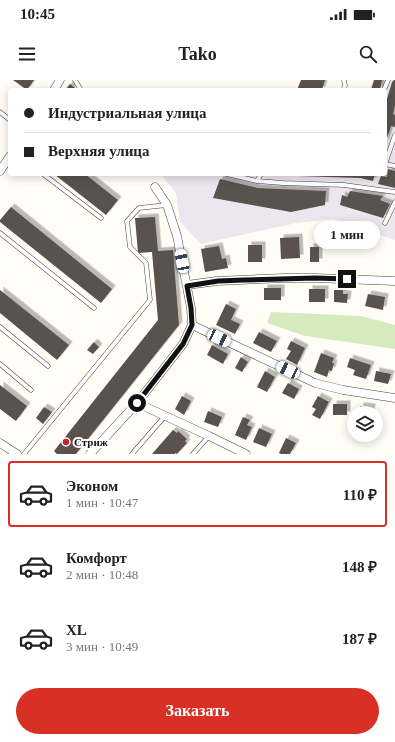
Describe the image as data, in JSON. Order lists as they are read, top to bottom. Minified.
{"places":["Стриж"],"page":{"status":"10:45","header":"Tako","banner":["Индустриальная улица","Верхняя улица"],"bubble":"1 мин","list":[{"name":"Эконом","note":"1 мин · 10:47","value":"110 ₽"},{"name":"Комфорт","note":"2 мин · 10:48","value":"148 ₽"},{"name":"XL","note":"3 мин · 10:49","value":"187 ₽"}],"buttons":"Заказать"}}
